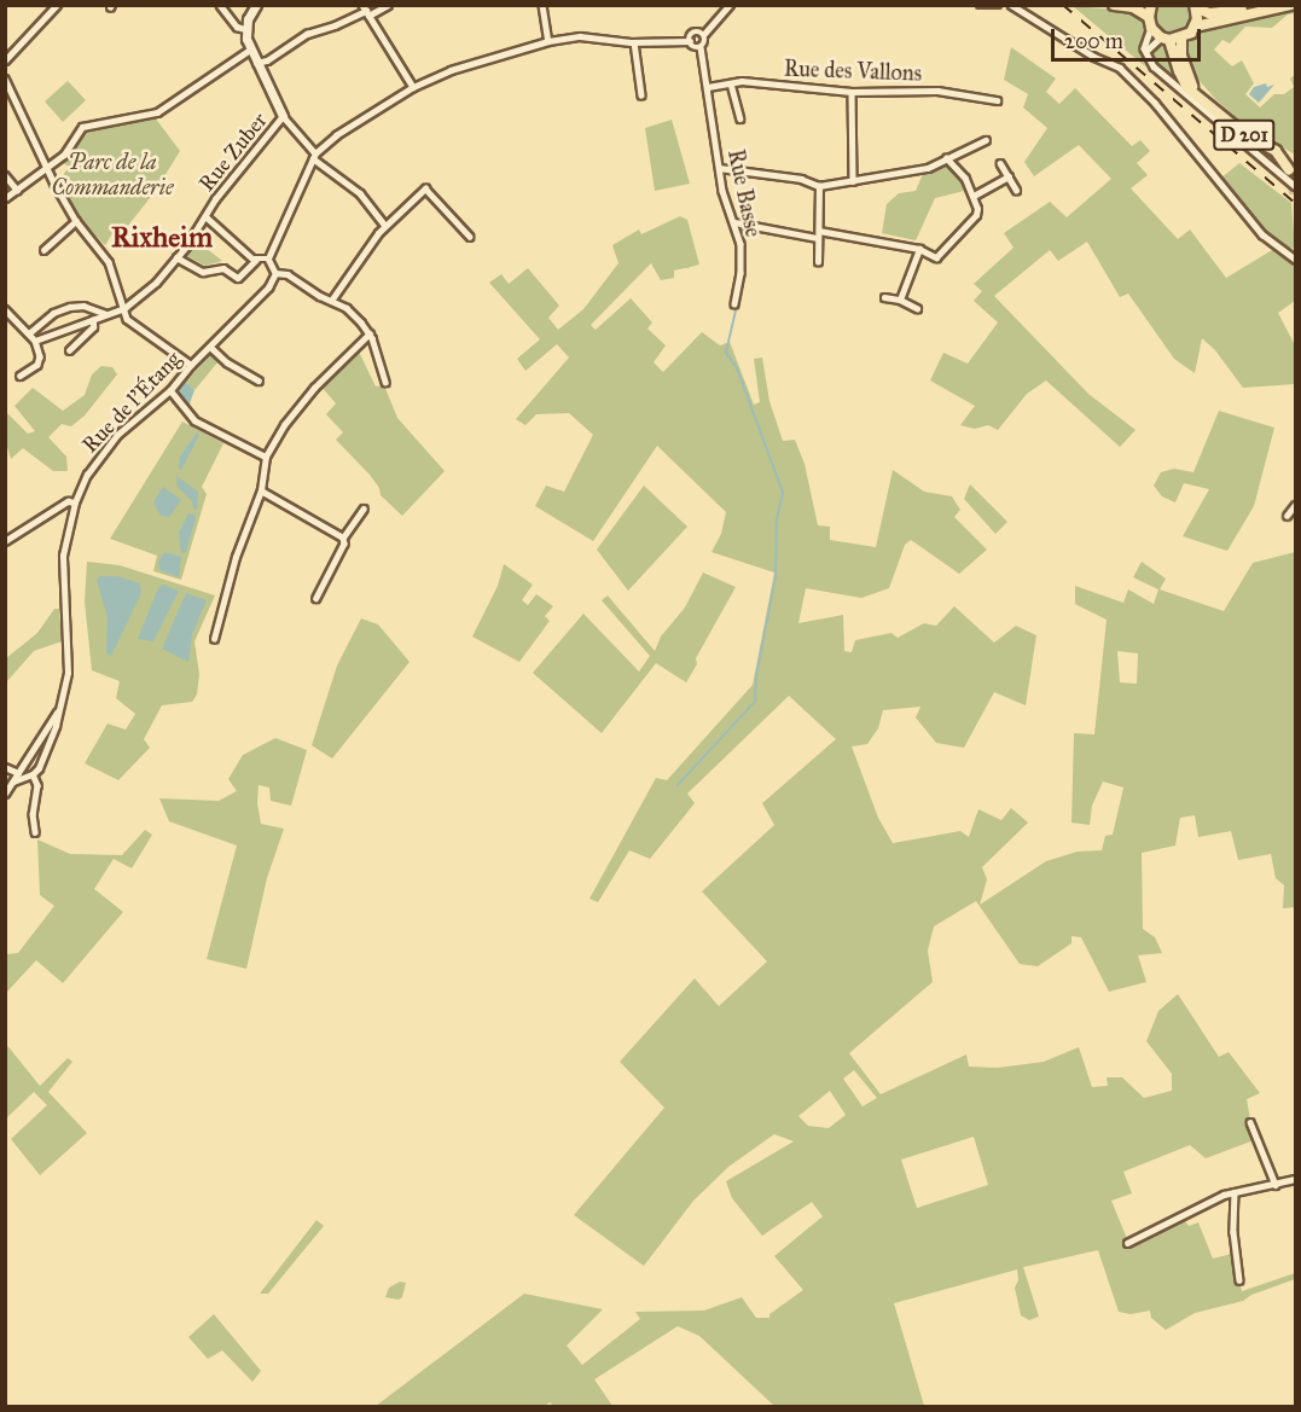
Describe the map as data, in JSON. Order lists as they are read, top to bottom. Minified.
{"streets":{"main road":["D 201"],"street":["Rue des Vallons","Rue Zuber","Rue Basse","Rue de l'Étang"]},"crossings":[["Rue des Vallons","Rue Basse"]],"districts":["Rixheim"],"parks":["Parc de la Commanderie"],"scale_bar":"200 m"}
